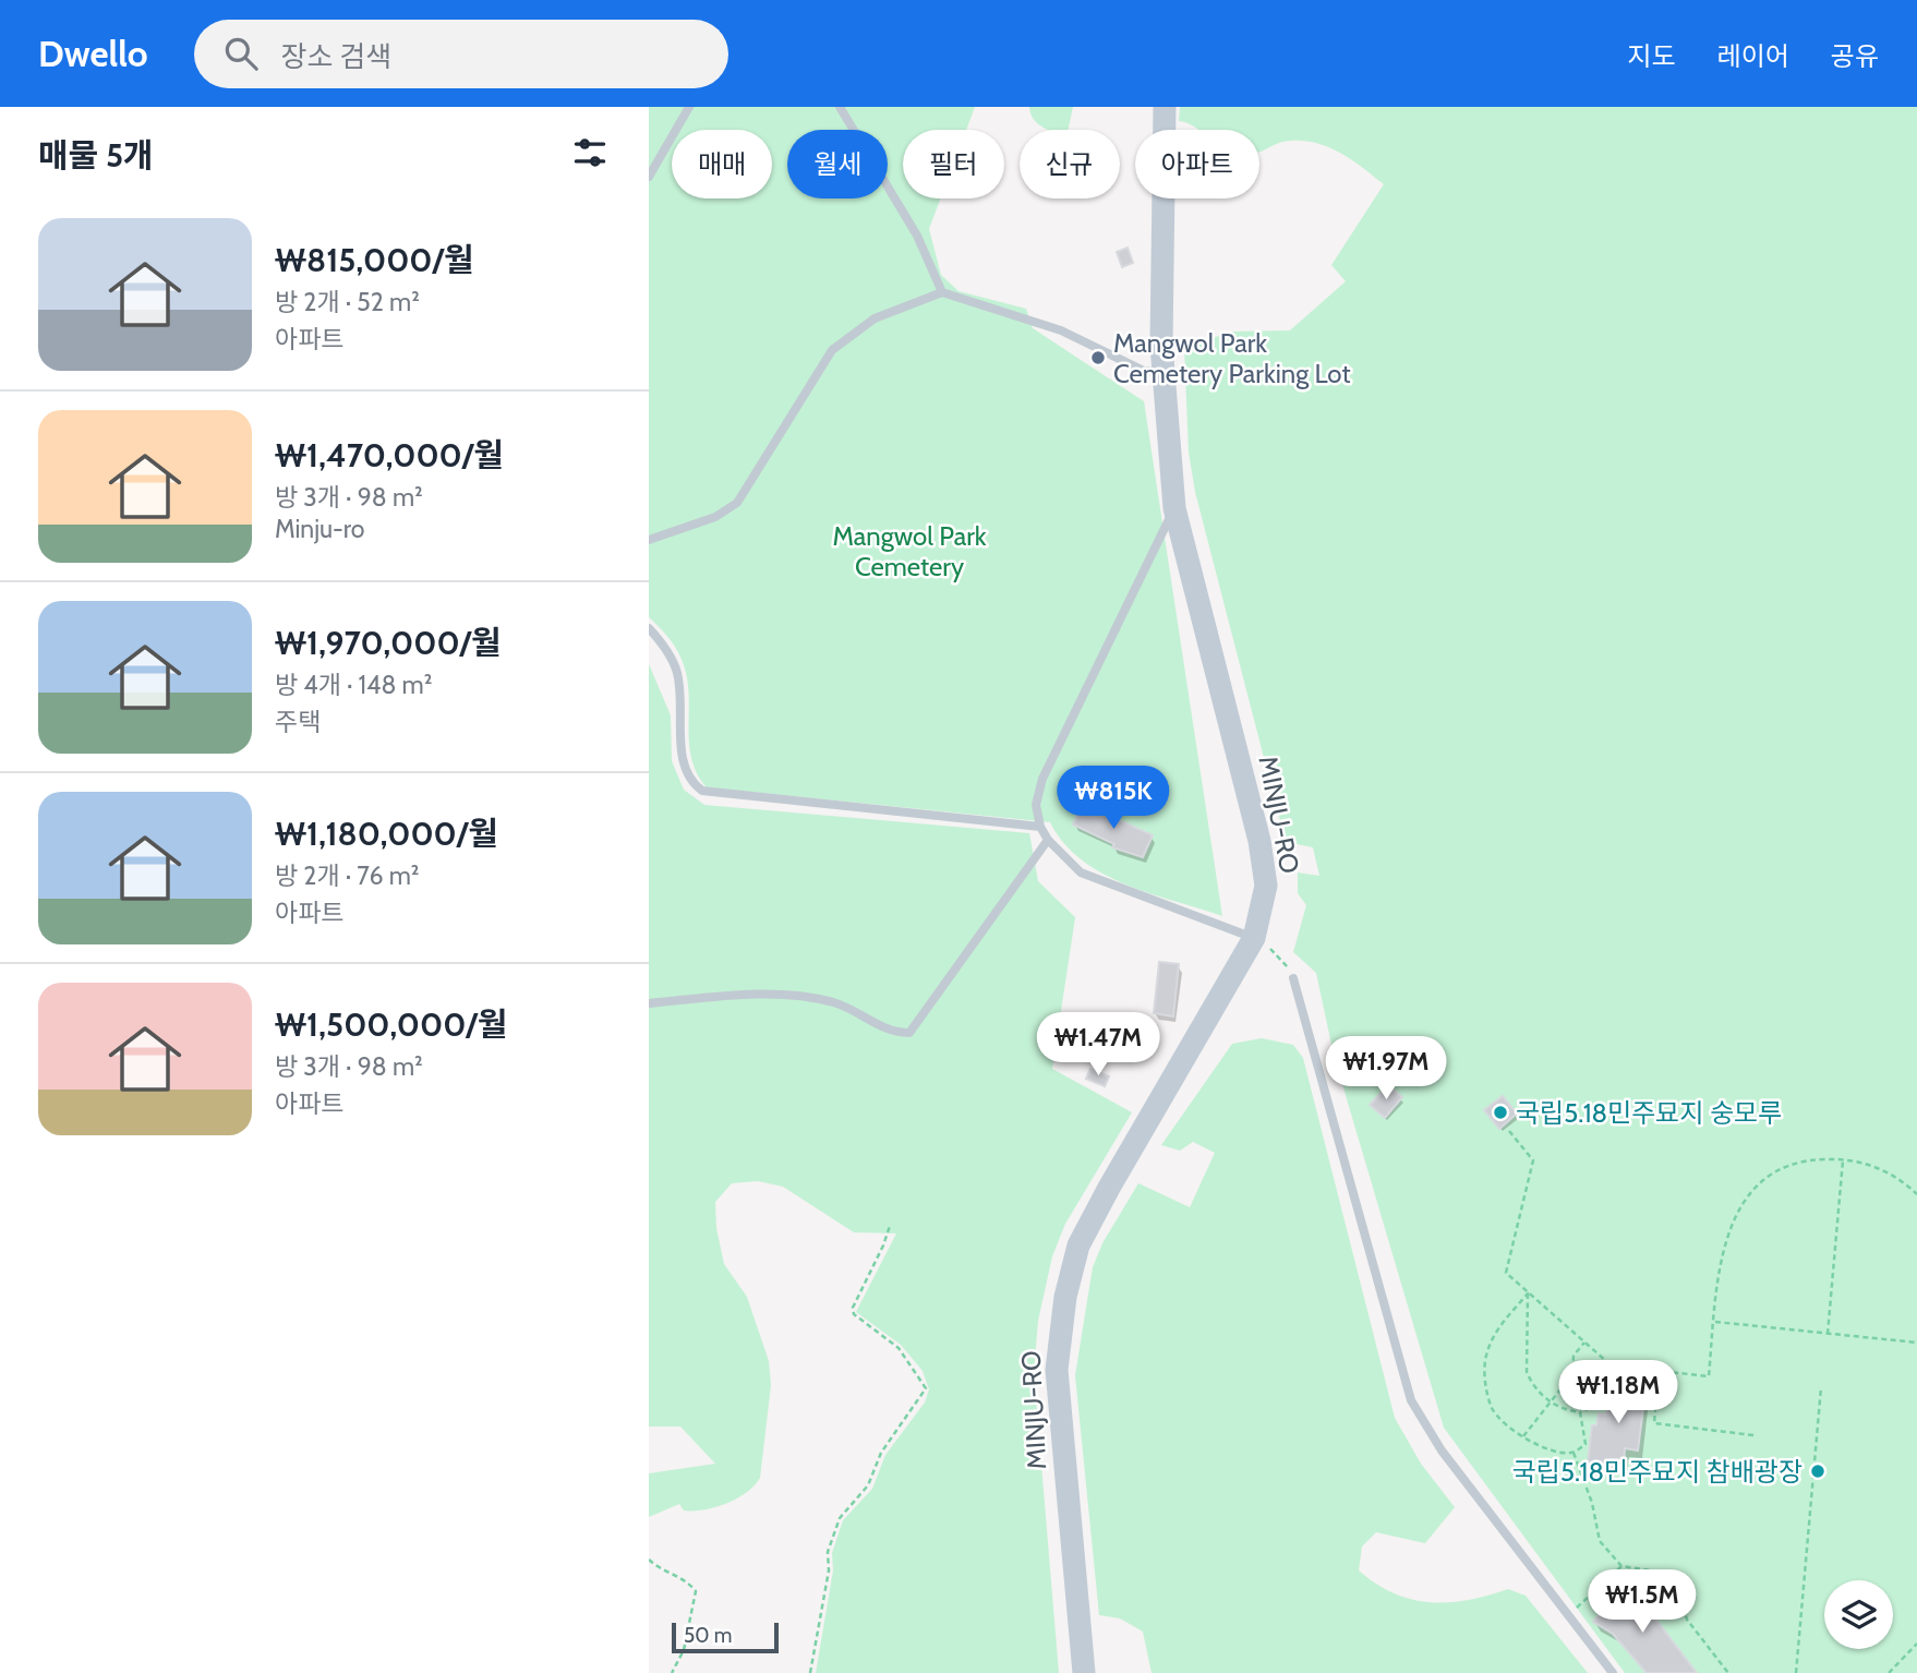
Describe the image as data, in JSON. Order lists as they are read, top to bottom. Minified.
{"streets":{"main road":["MINJU-RO"]},"parks":["Mangwol Park Cemetery"],"places":["Mangwol Park Cemetery Parking Lot","국립5.18민주묘지 숭모루","국립5.18민주묘지 참배광장"],"scale_bar":"50 m","page":{"header":"Dwello","search":"장소 검색","nav":["지도","레이어","공유"],"heading":"매물 5개","chip":["매매","월세","필터","신규","아파트"],"list":[{"name":"₩815,000/월","note":"방 2개 · 52 m² · 아파트"},{"name":"₩1,470,000/월","note":"방 3개 · 98 m² · Minju-ro"},{"name":"₩1,970,000/월","note":"방 4개 · 148 m² · 주택"},{"name":"₩1,180,000/월","note":"방 2개 · 76 m² · 아파트"},{"name":"₩1,500,000/월","note":"방 3개 · 98 m² · 아파트"}],"price":["₩815K","₩1.47M","₩1.97M","₩1.18M","₩1.5M"],"scale":"50 m"}}
